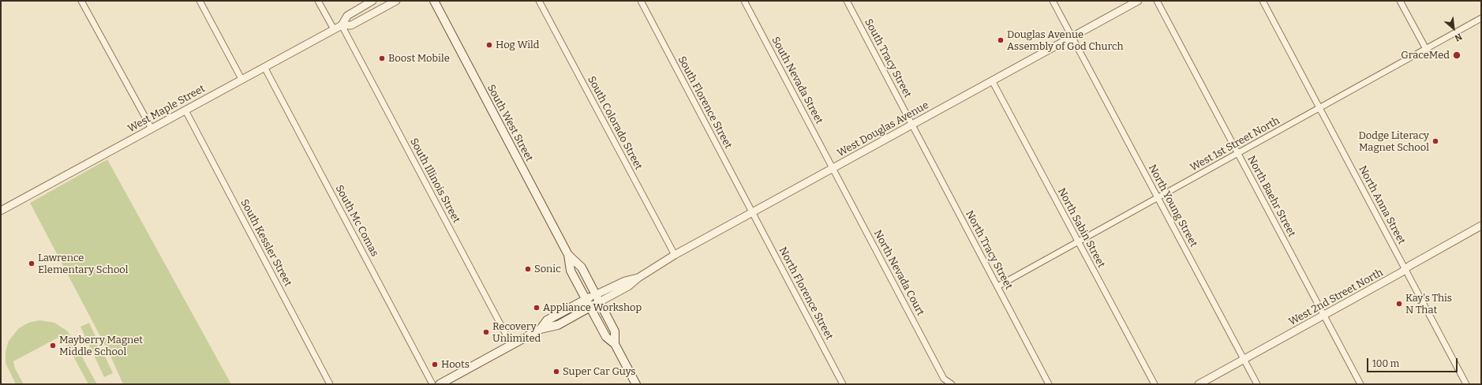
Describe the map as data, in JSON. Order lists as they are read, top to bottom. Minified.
{"streets":{"main road":["South West Street","West Douglas Avenue"],"street":["South Tracy Street","South Nevada Street","South Florence Street","West Maple Street","South Colorado Street","West 1st Street North","South Illinois Street","North Baehr Street","North Anna Street","North Young Street","South Mc Comas","North Sabin Street","South Kessler Street","North Tracy Street","North Nevada Court","North Florence Street","West 2nd Street North"]},"crossings":[["South Tracy Street","West Douglas Avenue"],["South Tracy Street","North Tracy Street"],["South Nevada Street","West Douglas Avenue"],["South Nevada Street","North Nevada Court"],["South Florence Street","West Douglas Avenue"],["South Florence Street","North Florence Street"],["West Maple Street","South Illinois Street"],["West Maple Street","South Mc Comas"],["West Maple Street","South Kessler Street"],["South West Street","West Douglas Avenue"],["South Colorado Street","West Douglas Avenue"],["West Douglas Avenue","South Illinois Street"],["West Douglas Avenue","North Young Street"],["West Douglas Avenue","North Sabin Street"],["West Douglas Avenue","North Tracy Street"],["West Douglas Avenue","North Nevada Court"],["West Douglas Avenue","North Florence Street"],["West 1st Street North","North Baehr Street"],["West 1st Street North","North Anna Street"],["West 1st Street North","North Young Street"],["West 1st Street North","North Sabin Street"],["West 1st Street North","North Tracy Street"],["North Baehr Street","West 2nd Street North"],["North Anna Street","West 2nd Street North"],["North Young Street","West 2nd Street North"]],"places":["Douglas Avenue Assembly of God Church","Hog Wild","GraceMed","Boost Mobile","Dodge Literacy Magnet School","Lawrence Elementary School","Sonic","Kay's This N That","Appliance Workshop","Recovery Unlimited","Mayberry Magnet Middle School","Hoots","Super Car Guys"],"scale_bar":"100 m","north":"bottom right"}
